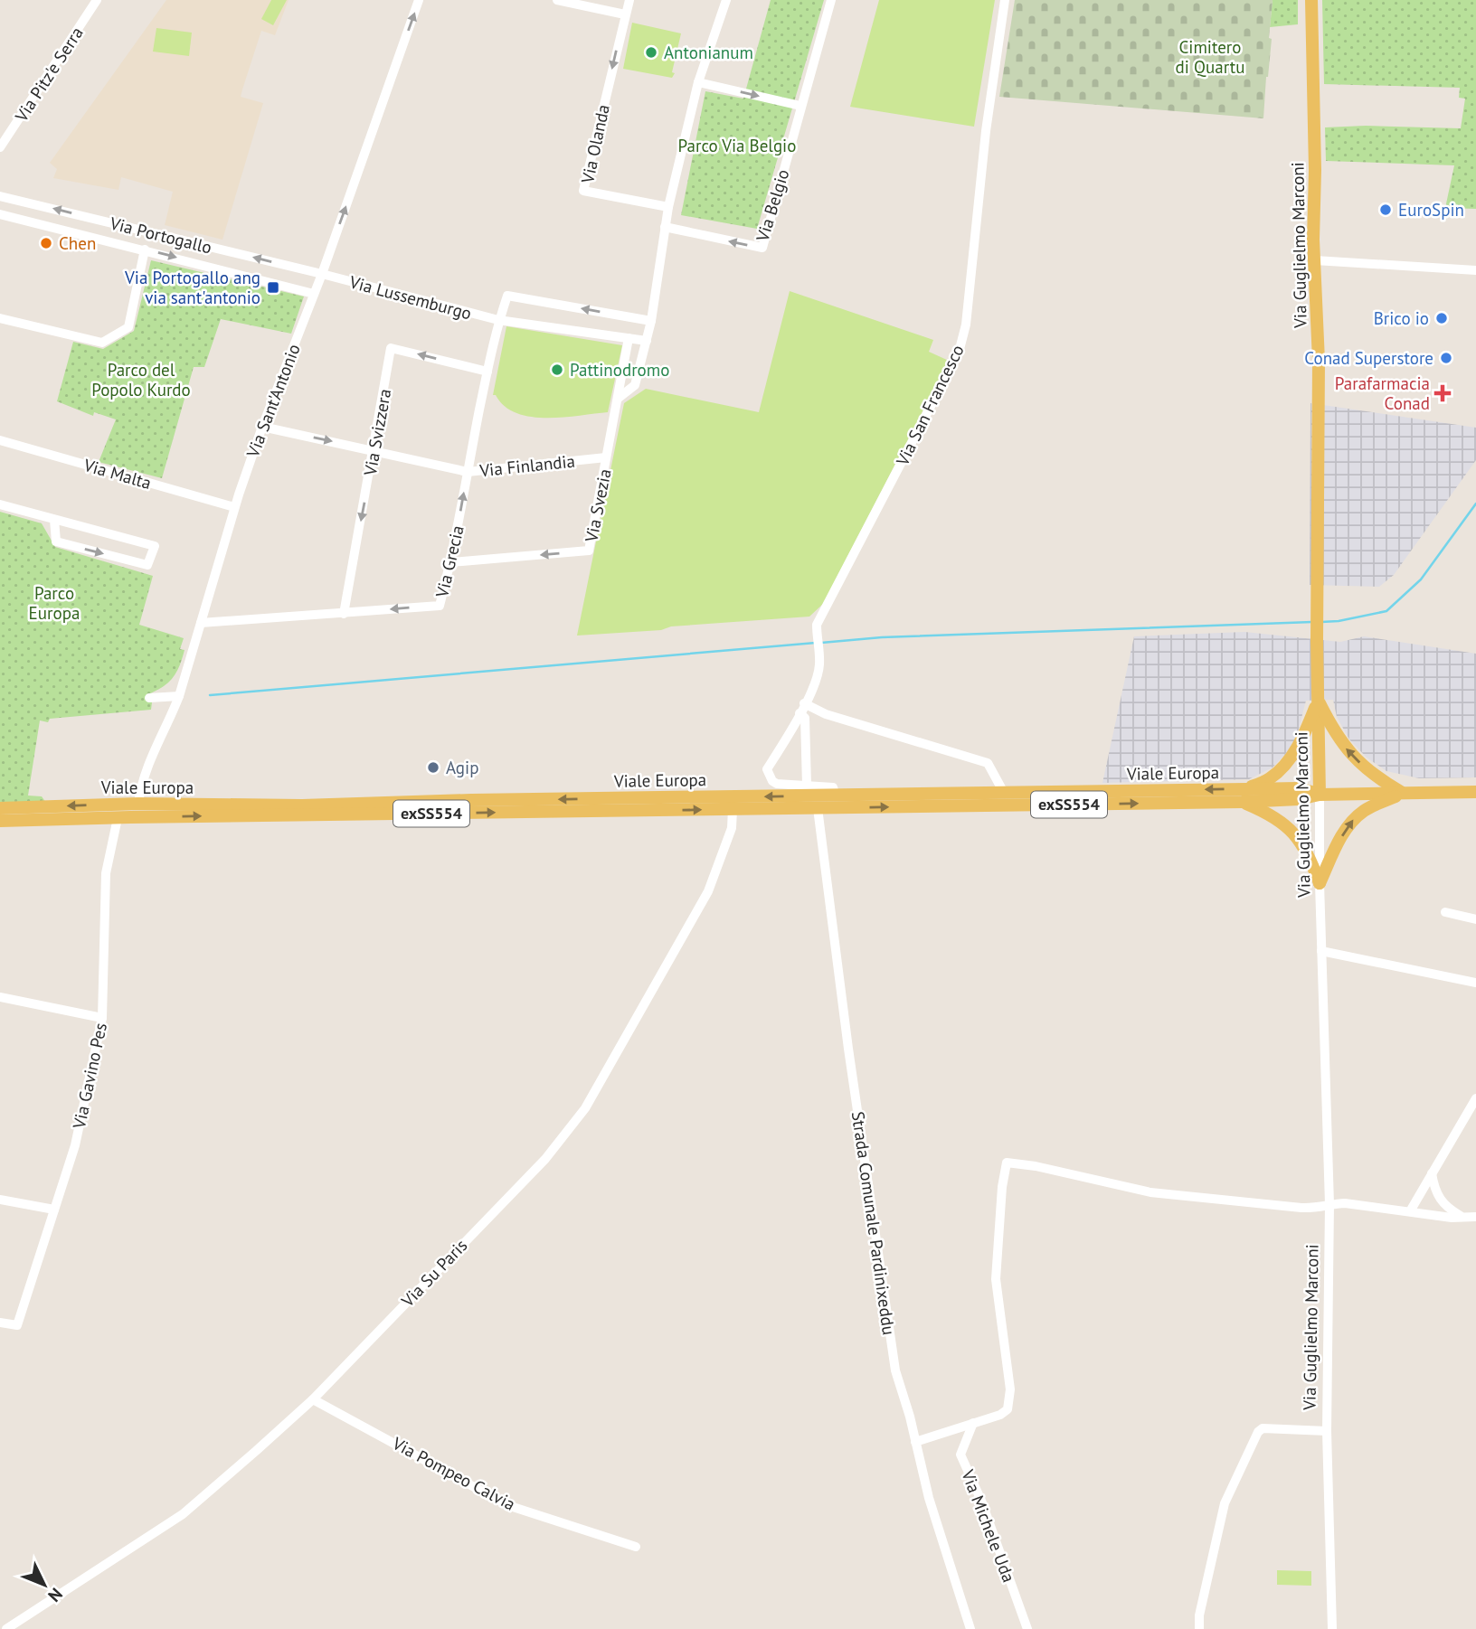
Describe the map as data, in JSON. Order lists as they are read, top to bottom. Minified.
{"streets":{"main road":["Via Guglielmo Marconi","Viale Europa","exSS554"],"street":["Via Pitz'e Serra","Via Olanda","Via Belgio","Via Portogallo","Via Lussemburgo","Via Sant'Antonio","Via San Francesco","Via Svizzera","Via Finlandia","Via Malta","Via Svezia","Via Grecia","Via Gavino Pes","Strada Comunale Pardinixeddu","Via Su Paris","Via Pompeo Calvia","Via Michele Uda"]},"crossings":[["Via Olanda","Via Svezia"],["Via Belgio","Via Svezia"],["Via Portogallo","Via Lussemburgo"],["Via Portogallo","Via Sant'Antonio"],["Via Guglielmo Marconi","Viale Europa"],["Via Lussemburgo","Via Sant'Antonio"],["Via Lussemburgo","Via Svezia"],["Via Lussemburgo","Via Grecia"],["Via Sant'Antonio","Via Finlandia"],["Via Sant'Antonio","Via Malta"],["Via Sant'Antonio","Via Grecia"],["Via Sant'Antonio","Viale Europa"],["Via San Francesco","Viale Europa"],["Via Svizzera","Via Finlandia"],["Via Svizzera","Via Grecia"],["Via Finlandia","Via Svezia"],["Via Finlandia","Via Grecia"],["Via Svezia","Via Grecia"],["Viale Europa","Via Gavino Pes"],["Viale Europa","Strada Comunale Pardinixeddu"],["Viale Europa","Via Su Paris"],["Via Su Paris","Via Pompeo Calvia"]],"parks":["Cimitero di Quartu","Parco Via Belgio","Parco del Popolo Kurdo","Parco Europa"],"places":{"other":["Antonianum","EuroSpin","Chen","Brico io","Conad Superstore","Pattinodromo","Agip"],"transit":["Via Portogallo ang via sant'antonio"],"health":["Parafarmacia Conad"]},"north":"bottom right"}
